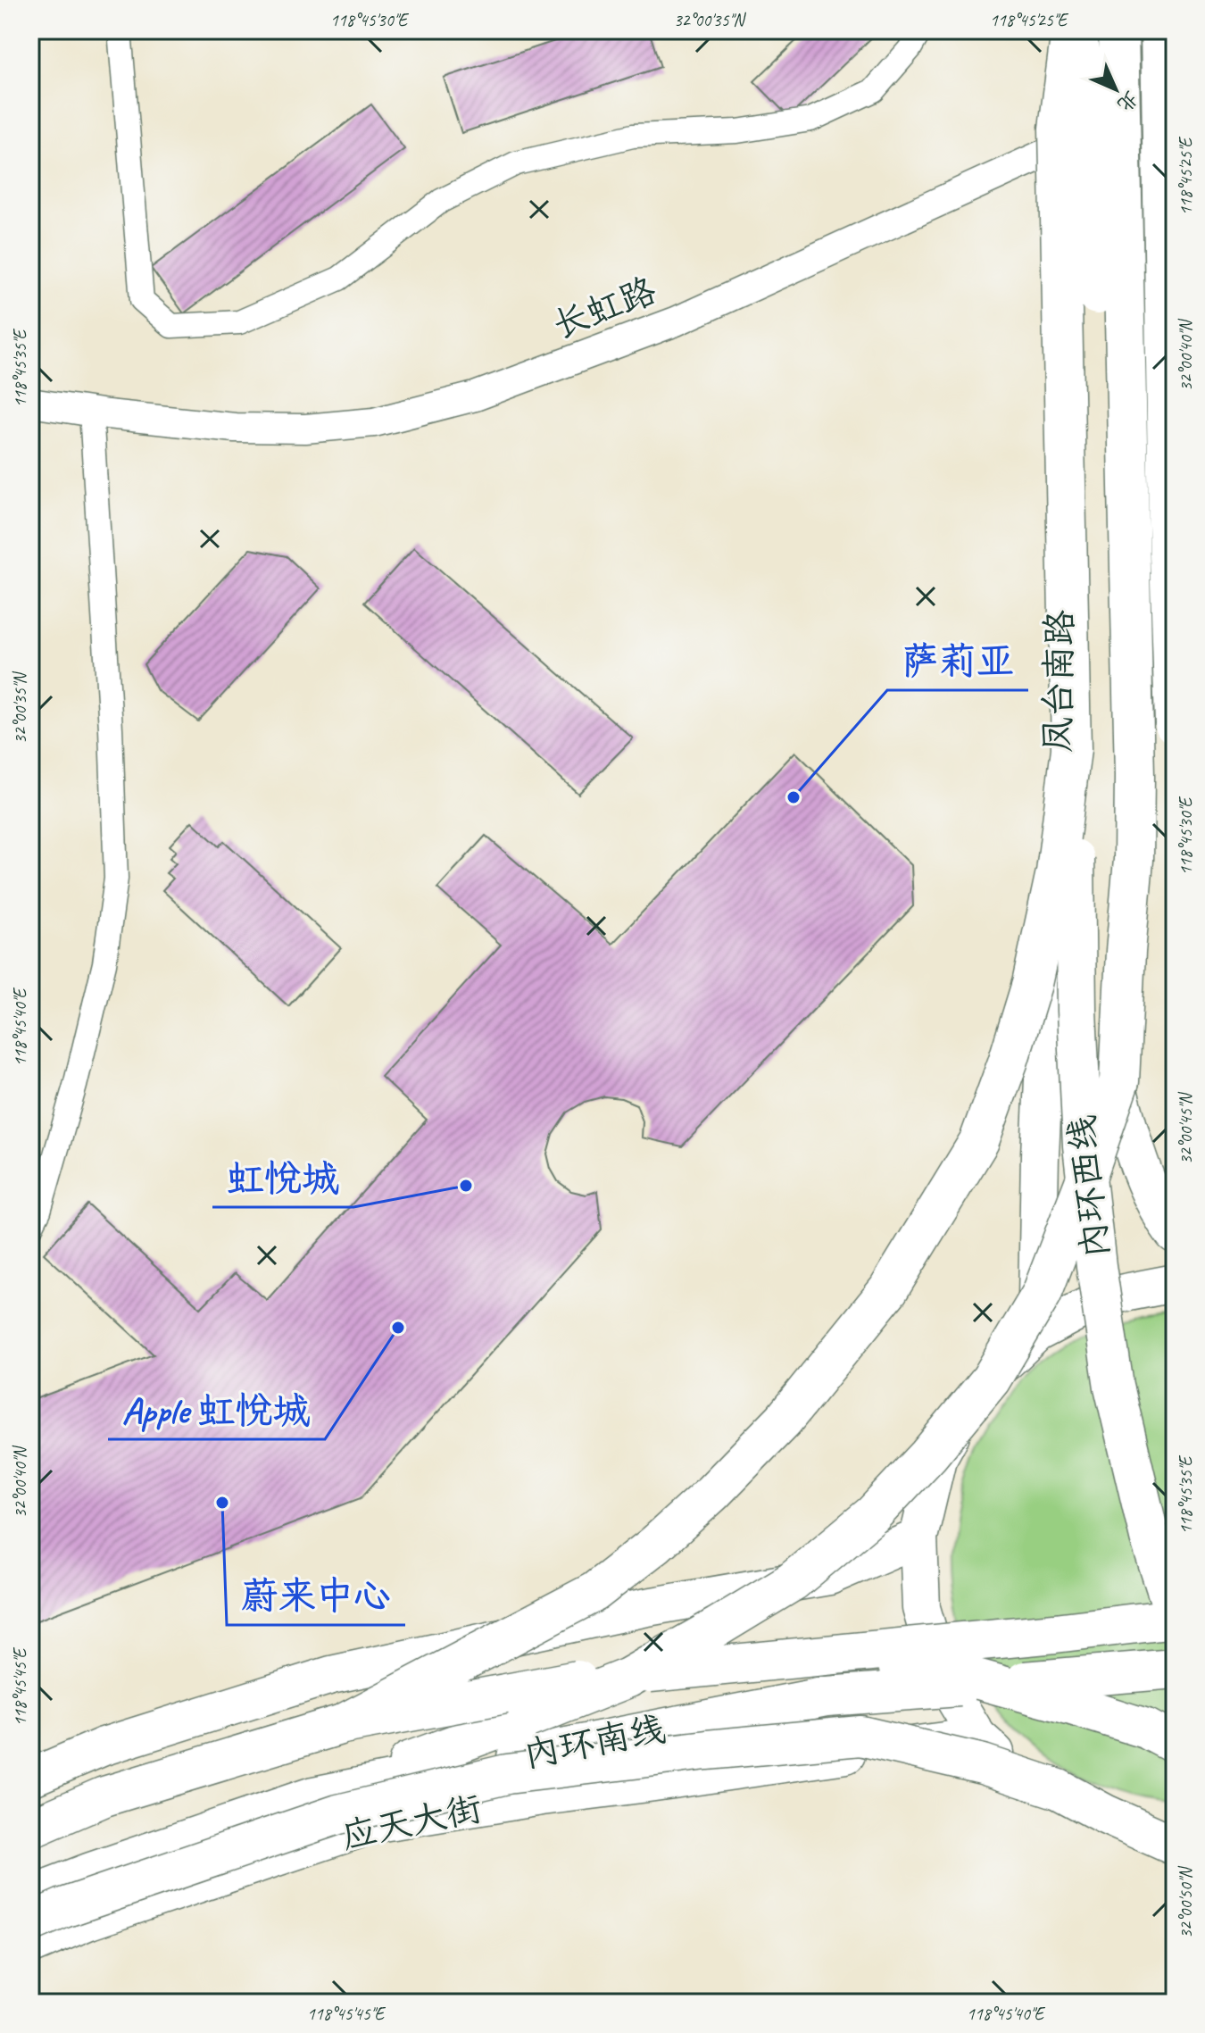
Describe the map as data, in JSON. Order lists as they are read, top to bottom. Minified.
{"streets":{"highway":["内环西线","内环南线"],"main road":["凤台南路","应天大街"],"street":["长虹路"]},"crossings":[["长虹路","凤台南路"],["内环西线","内环南线"]],"places":["萨莉亚","虹悦城","Apple 虹悦城","蔚来中心"],"north":"bottom right","coordinates":["118°45'30\"E","32°00'35\"N","118°45'25\"E","32°00'40\"N","118°45'35\"E","118°45'40\"E","32°00'45\"N","118°45'45\"E","32°00'50\"N"]}
